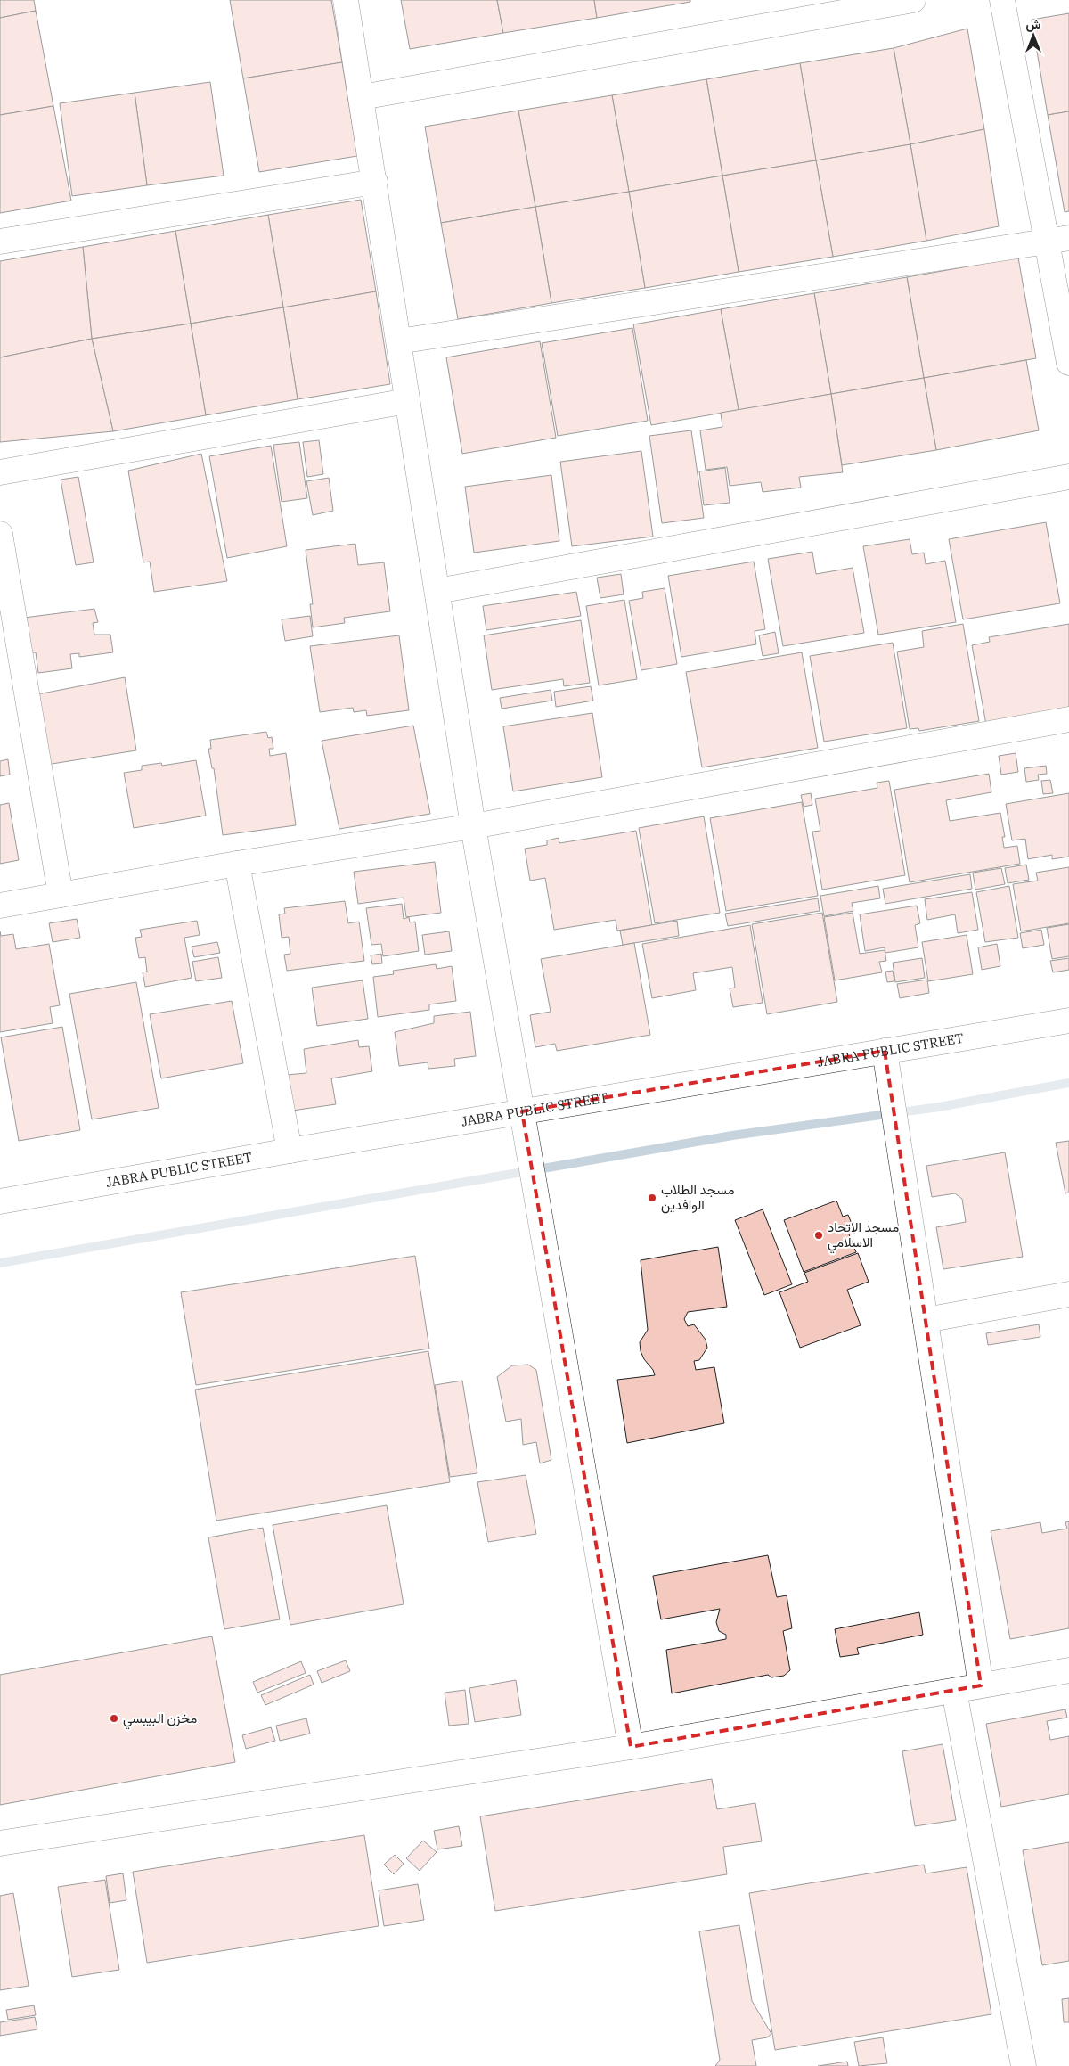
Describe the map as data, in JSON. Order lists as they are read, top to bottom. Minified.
{"streets":{"street":["JABRA PUBLIC STREET"]},"places":["مسجد الطلاب الوافدين","مسجد الاتحاد الاسلامي","مخزن البيبسي"],"north":"top"}
